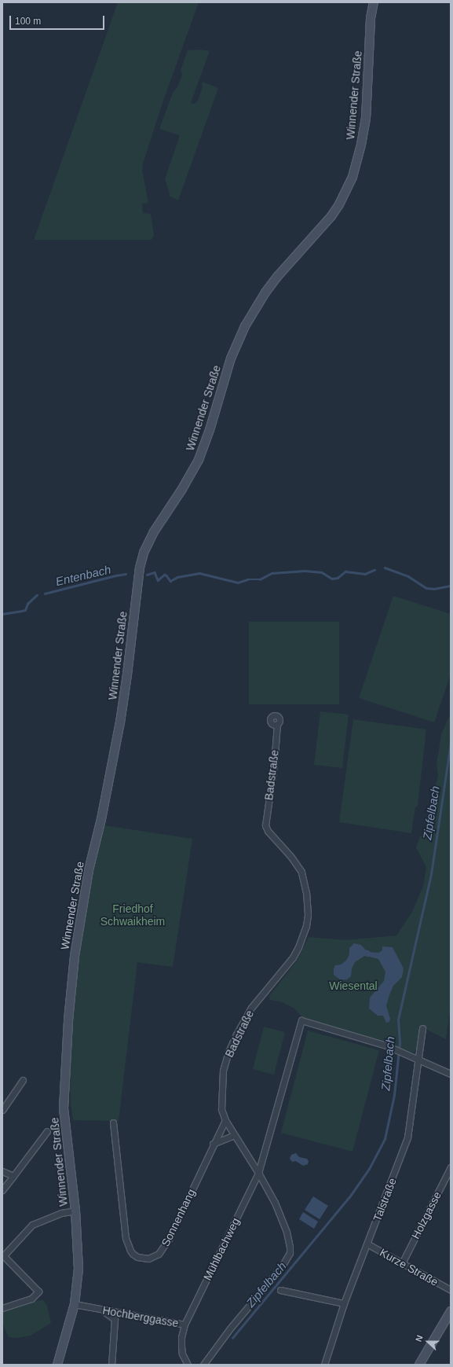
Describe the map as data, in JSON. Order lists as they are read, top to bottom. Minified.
{"streets":{"main road":["Winnender Straße"],"street":["Badstraße","Talstraße","Holzgasse","Sonnenhang","Mühlbachweg","Kurze Straße","Hochberggasse"]},"crossings":[["Winnender Straße","Hochberggasse"],["Badstraße","Sonnenhang"],["Badstraße","Mühlbachweg"],["Talstraße","Mühlbachweg"],["Talstraße","Kurze Straße"],["Holzgasse","Kurze Straße"],["Mühlbachweg","Hochberggasse"]],"water":["Entenbach","Zipfelbach"],"parks":["Friedhof Schwaikheim","Wiesental"],"scale_bar":"100 m","north":"left"}
